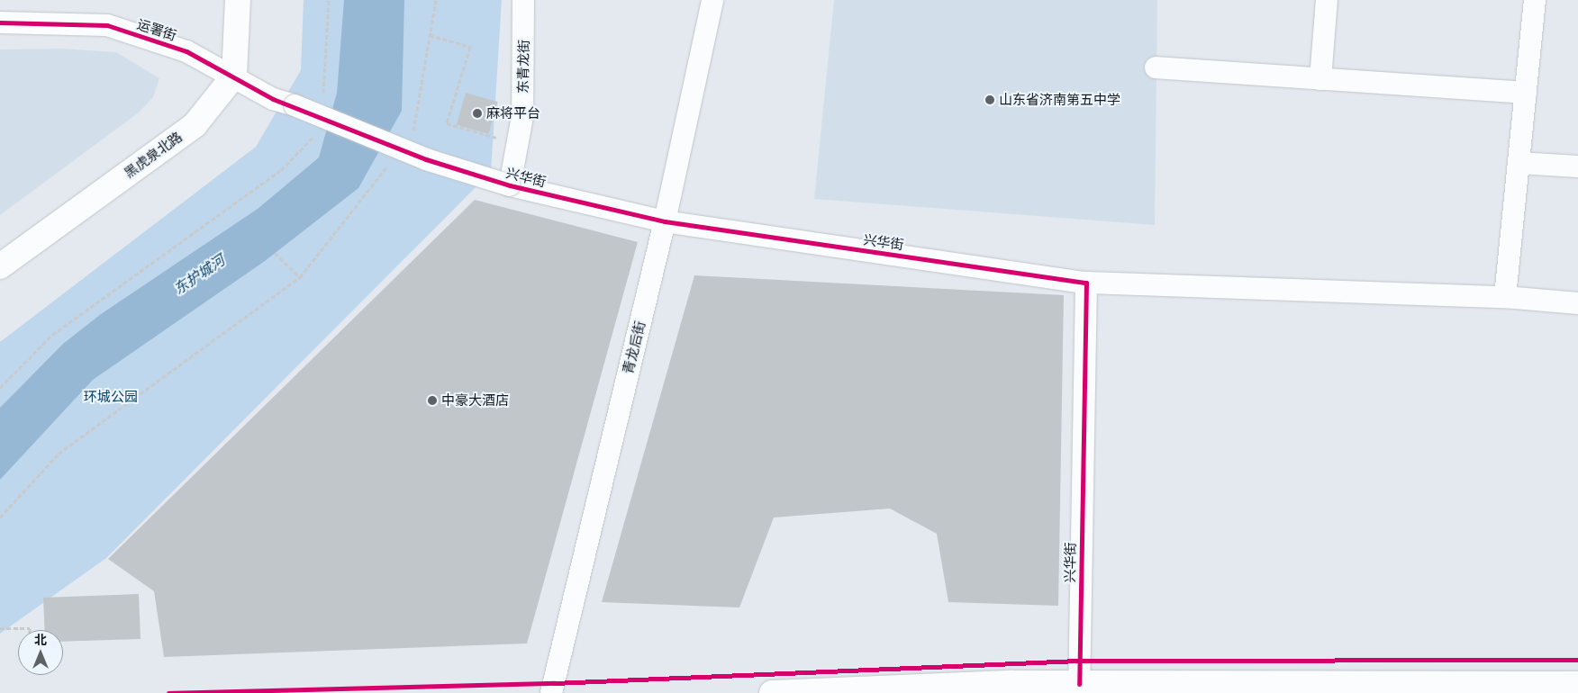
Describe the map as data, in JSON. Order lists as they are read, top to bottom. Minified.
{"streets":{"main road":["黑虎泉北路"],"street":["运署街","东青龙街","兴华街","青龙后街"]},"crossings":[["运署街","黑虎泉北路"],["运署街","兴华街"],["东青龙街","兴华街"],["兴华街","青龙后街"]],"water":["东护城河"],"parks":["环城公园"],"places":["山东省济南第五中学","麻将平台","中豪大酒店"],"north":"top"}
